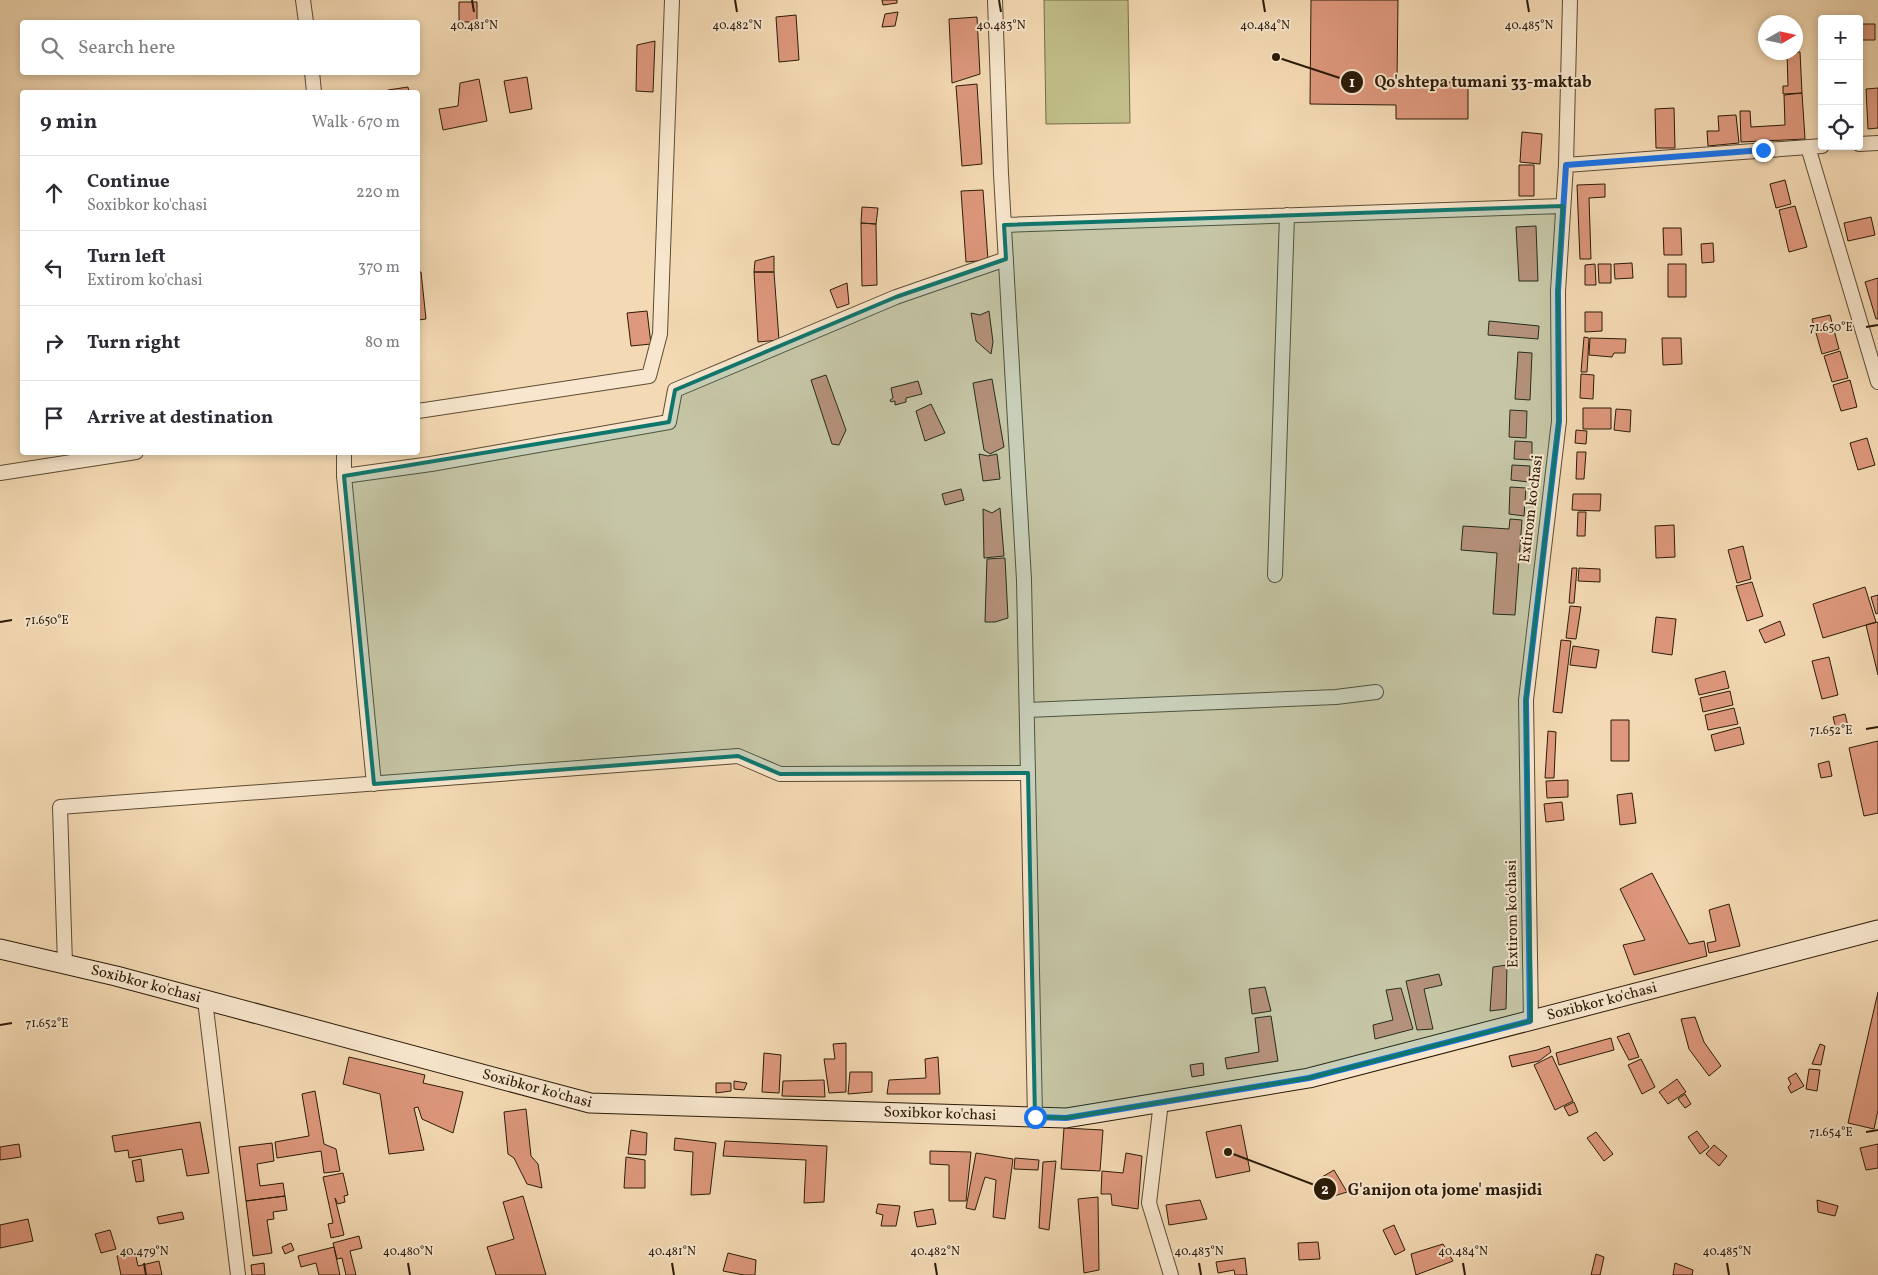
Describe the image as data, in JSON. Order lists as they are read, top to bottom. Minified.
{"streets":{"main road":["Soxibkor ko'chasi"],"street":["Extirom ko'chasi"]},"crossings":[["Extirom ko'chasi","Soxibkor ko'chasi"]],"places":["Qo'shtepa tumani 33-maktab","G'anijon ota jome' masjidi"],"north":"right","page":{"map_buttons":["+","−"],"search":"Search here","heading":["9 min","Walk · 670 m"],"list":[["Continue","Soxibkor ko'chasi","220 m"],["Turn left","Extirom ko'chasi","370 m"],["Turn right","80 m"],"Arrive at destination"]},"coordinates":["40.481°N","40.482°N","40.483°N","40.484°N","40.485°N","71.650°E","71.652°E","71.654°E","40.479°N","40.480°N"]}
